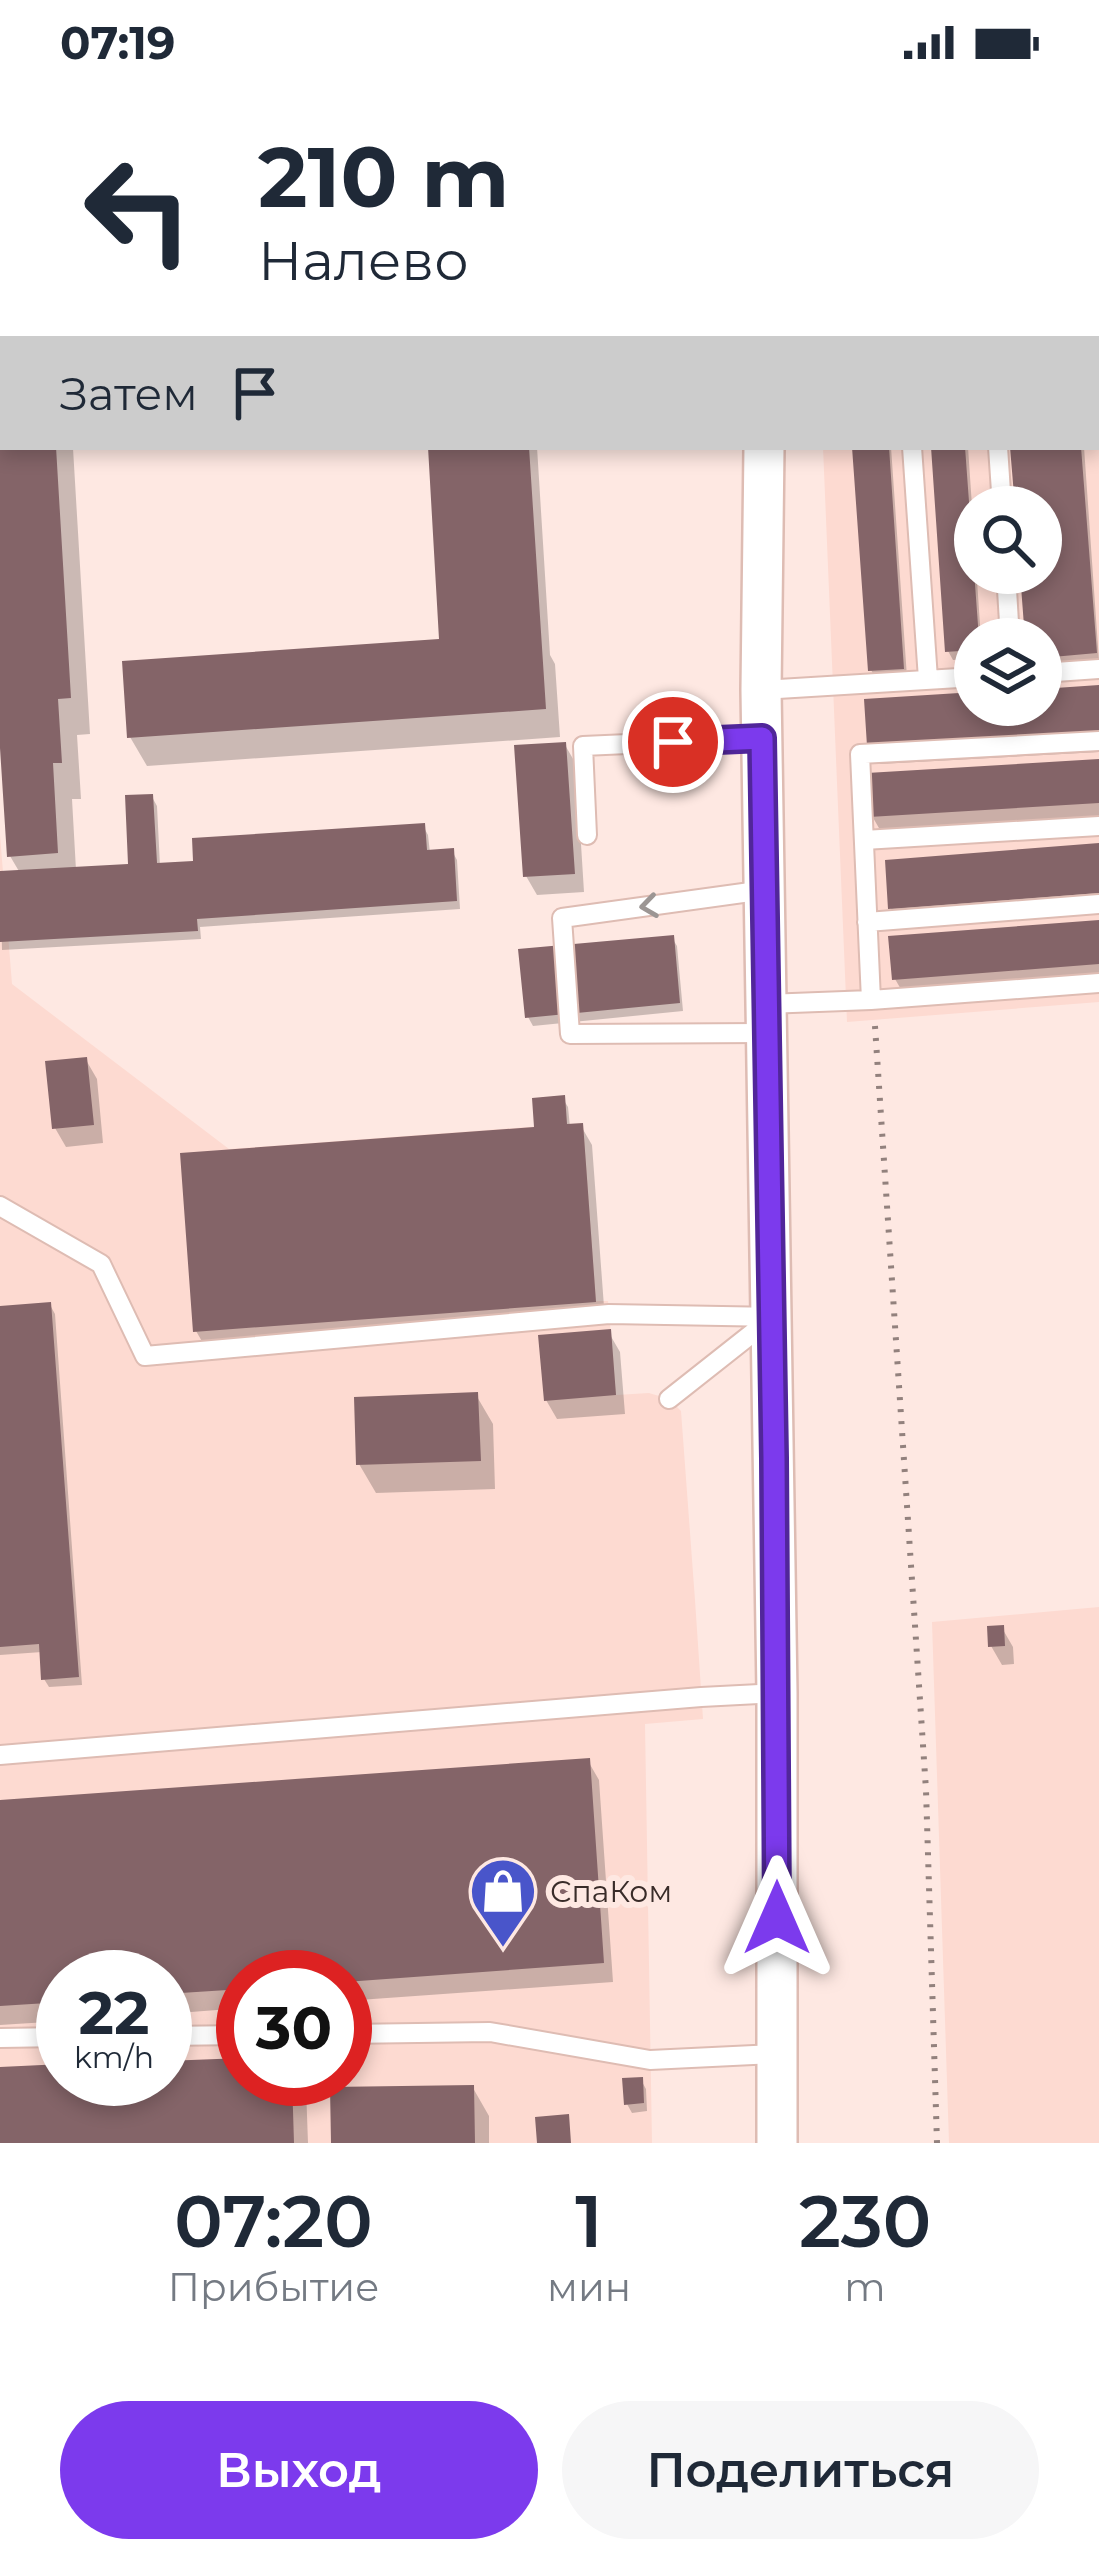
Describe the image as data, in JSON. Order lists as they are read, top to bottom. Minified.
{"places":{"shop":["СпаКом"]},"page":{"status":"07:19","turn":["210 m","Налево"],"then":"Затем","speed":"22 km/h","limit":"30","eta":["07:20","Прибытие","1","мин","230","m"],"buttons":["Выход","Поделиться"]}}
